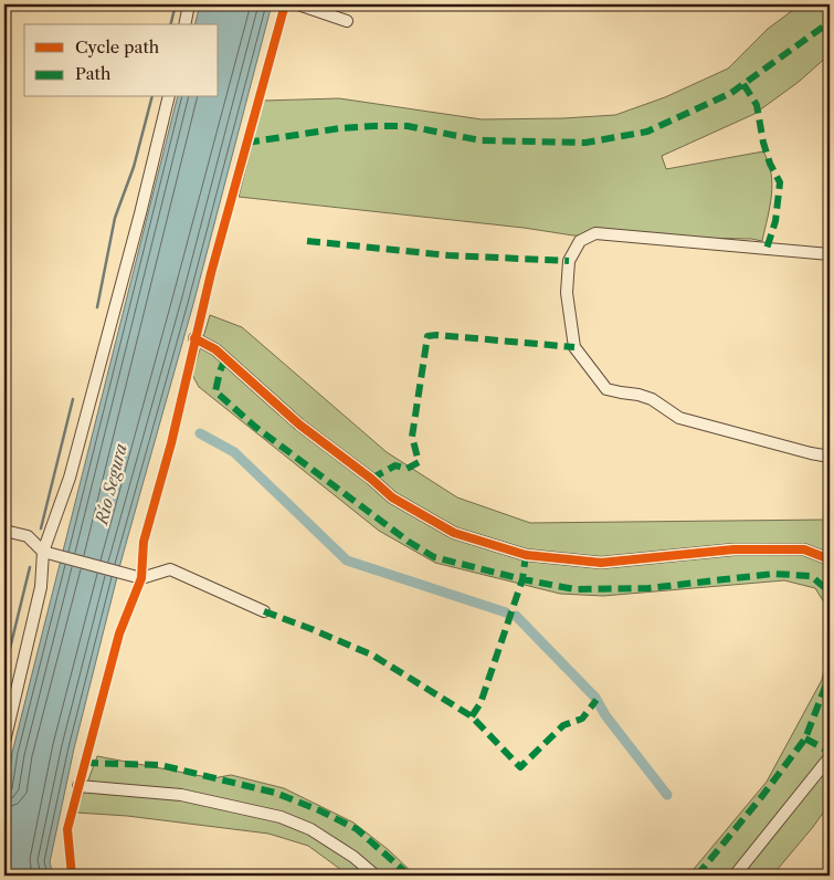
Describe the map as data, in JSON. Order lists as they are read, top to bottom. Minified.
{"water":["Río Segura"],"legend":["Cycle path","Path"]}
